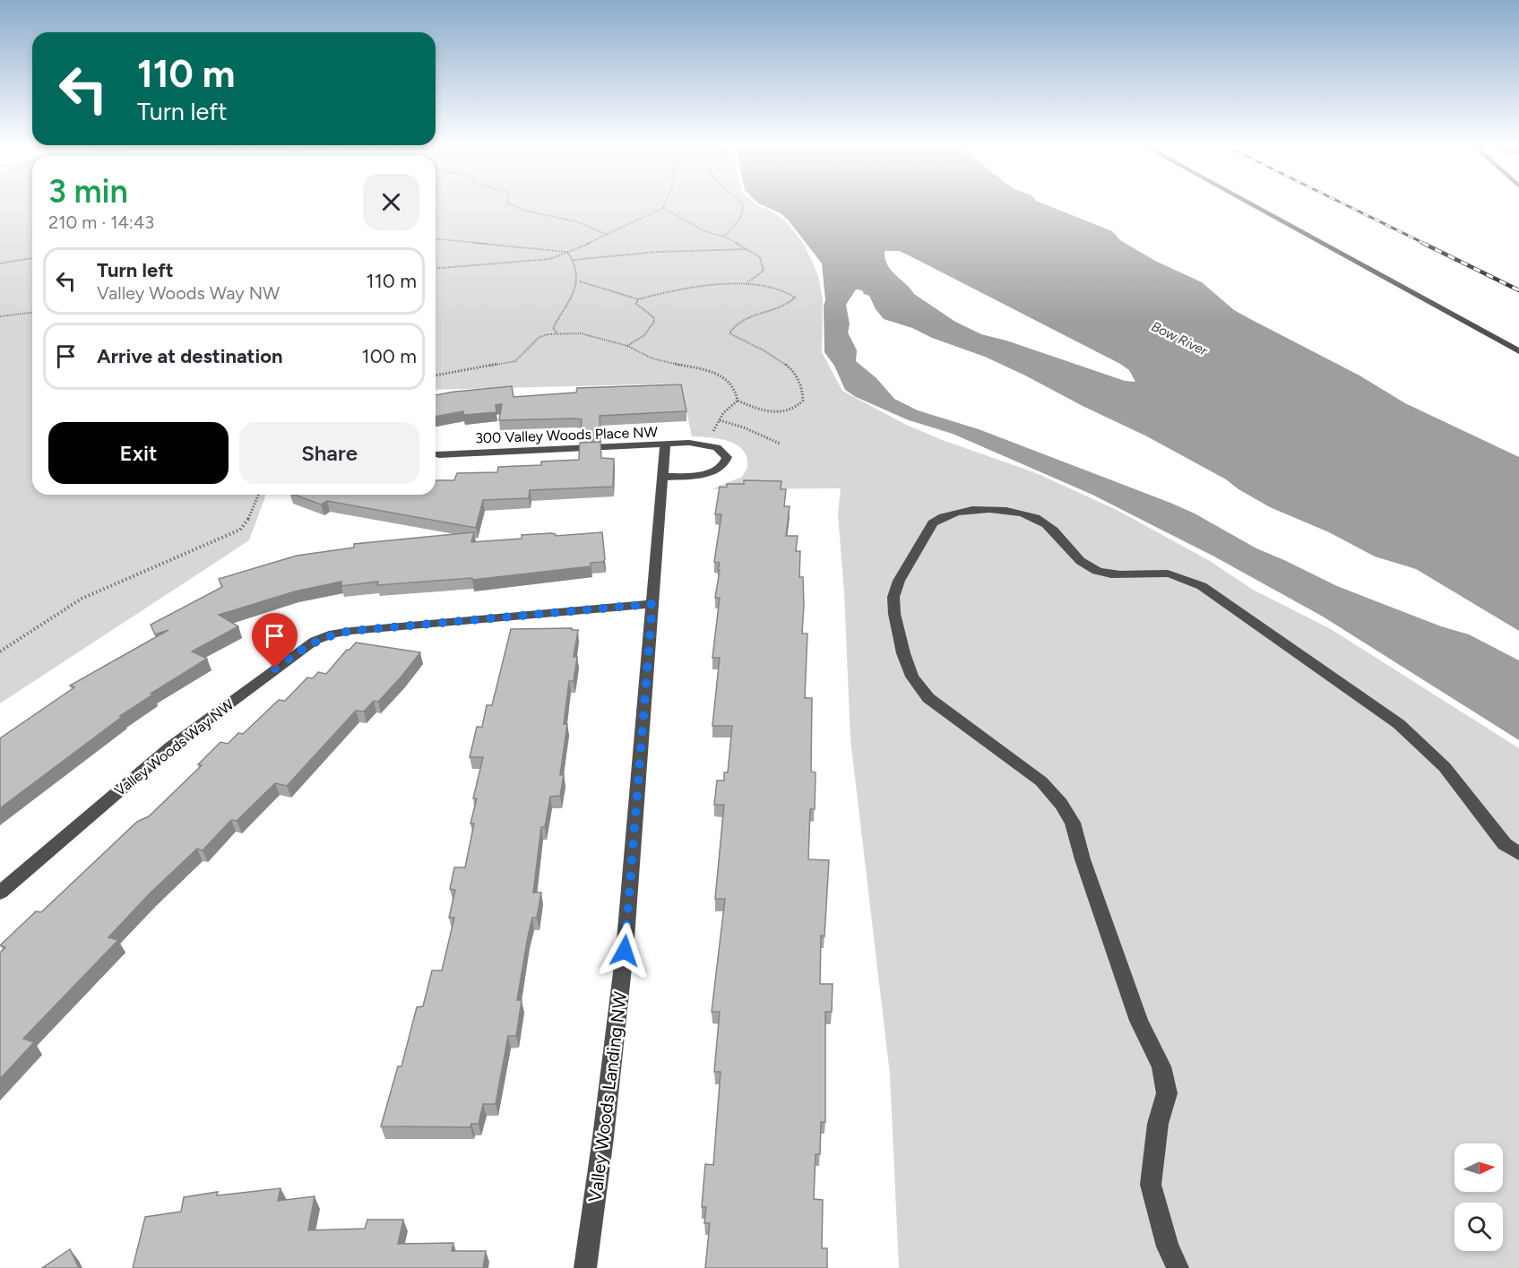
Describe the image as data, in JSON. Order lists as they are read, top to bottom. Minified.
{"streets":{"street":["300 Valley Woods Place NW","Valley Woods Way NW","Valley Woods Landing NW"]},"crossings":[["300 Valley Woods Place NW","Valley Woods Way NW"],["300 Valley Woods Place NW","Valley Woods Landing NW"],["Valley Woods Way NW","Valley Woods Landing NW"]],"water":["Bow River"],"north":"right","page":{"turn":["110 m","Turn left"],"heading":["3 min","210 m · 14:43"],"list":[{"name":"Turn left","note":"Valley Woods Way NW","value":"110 m"},{"name":"Arrive at destination","value":"100 m"}],"buttons":["Exit","Share"]}}
